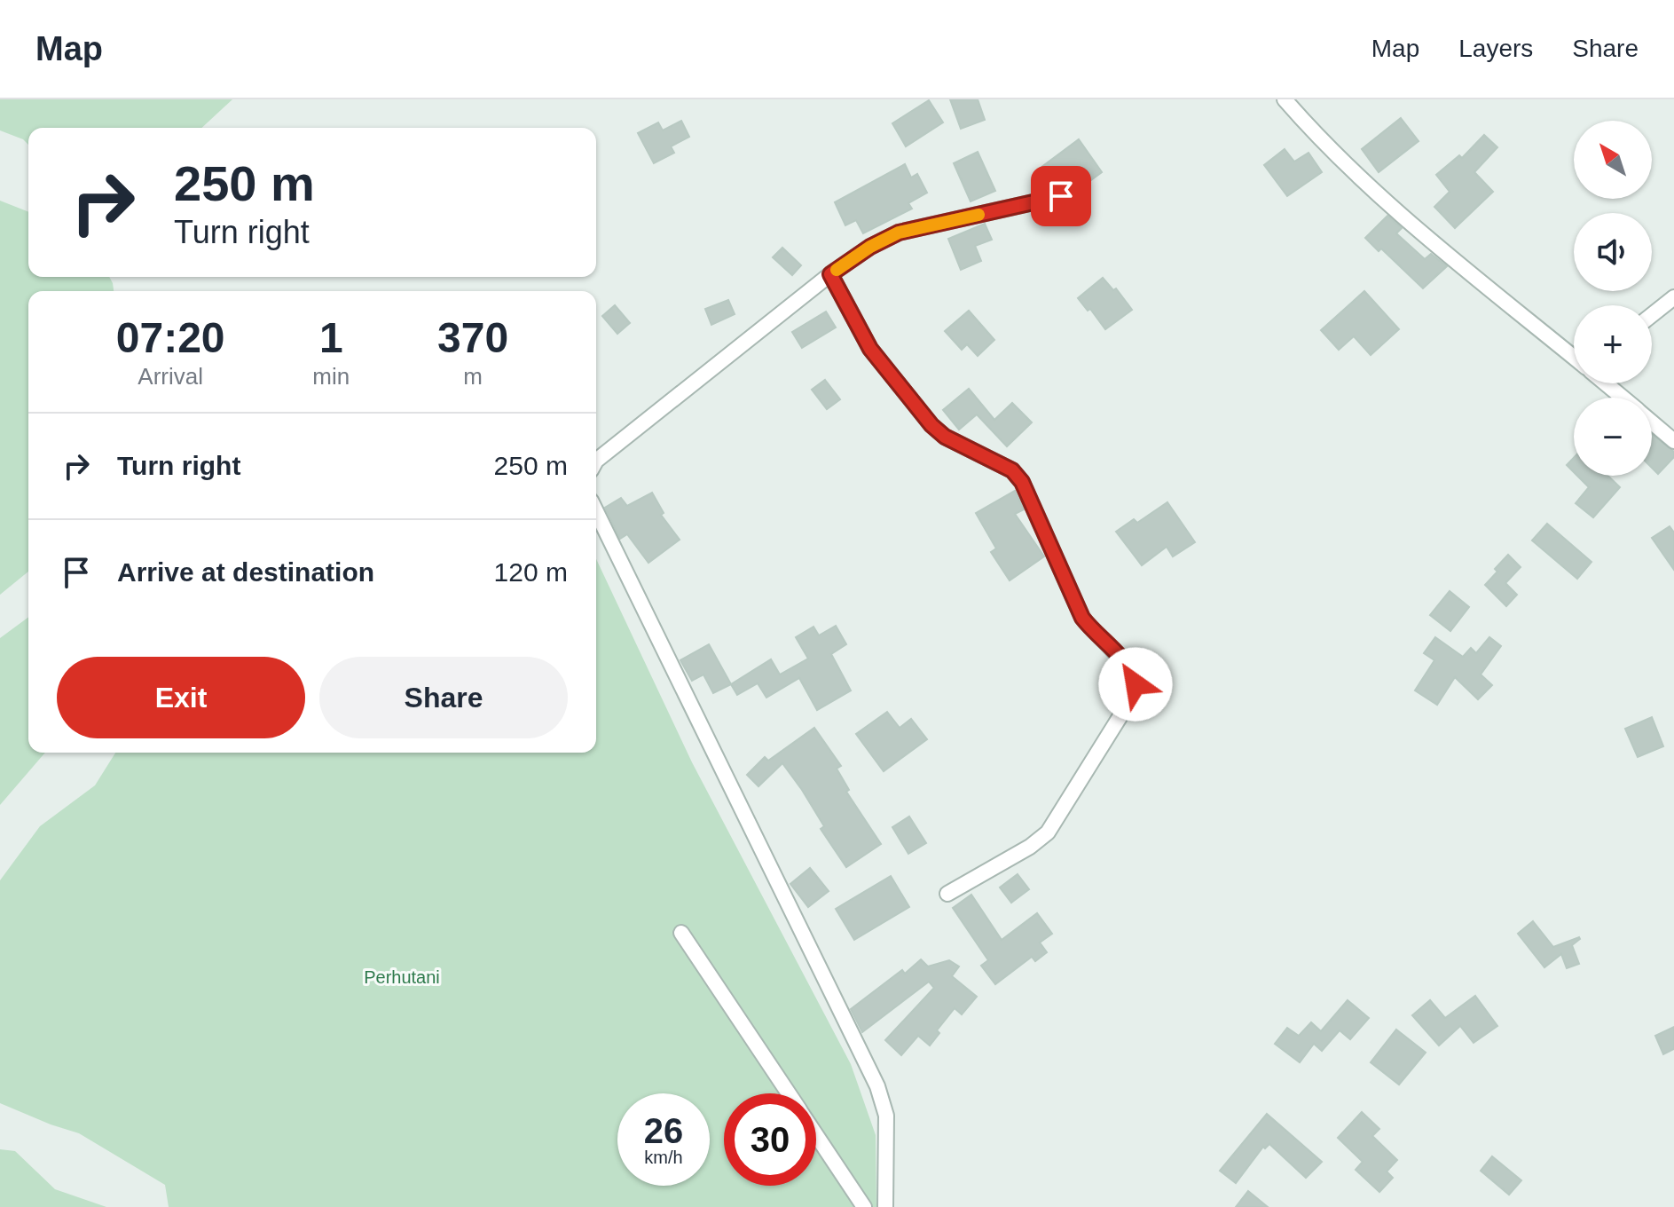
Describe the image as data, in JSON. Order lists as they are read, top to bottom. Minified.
{"parks":["Perhutani"],"north":"top left","page":{"header":"Map","nav":["Map","Layers","Share"],"map_buttons":["+","−"],"turn":["250 m","Turn right"],"eta":["07:20","Arrival","1","min","370","m"],"list":[{"name":"Turn right","value":"250 m"},{"name":"Arrive at destination","value":"120 m"}],"buttons":["Exit","Share"],"speed":"26 km/h","limit":"30"}}
